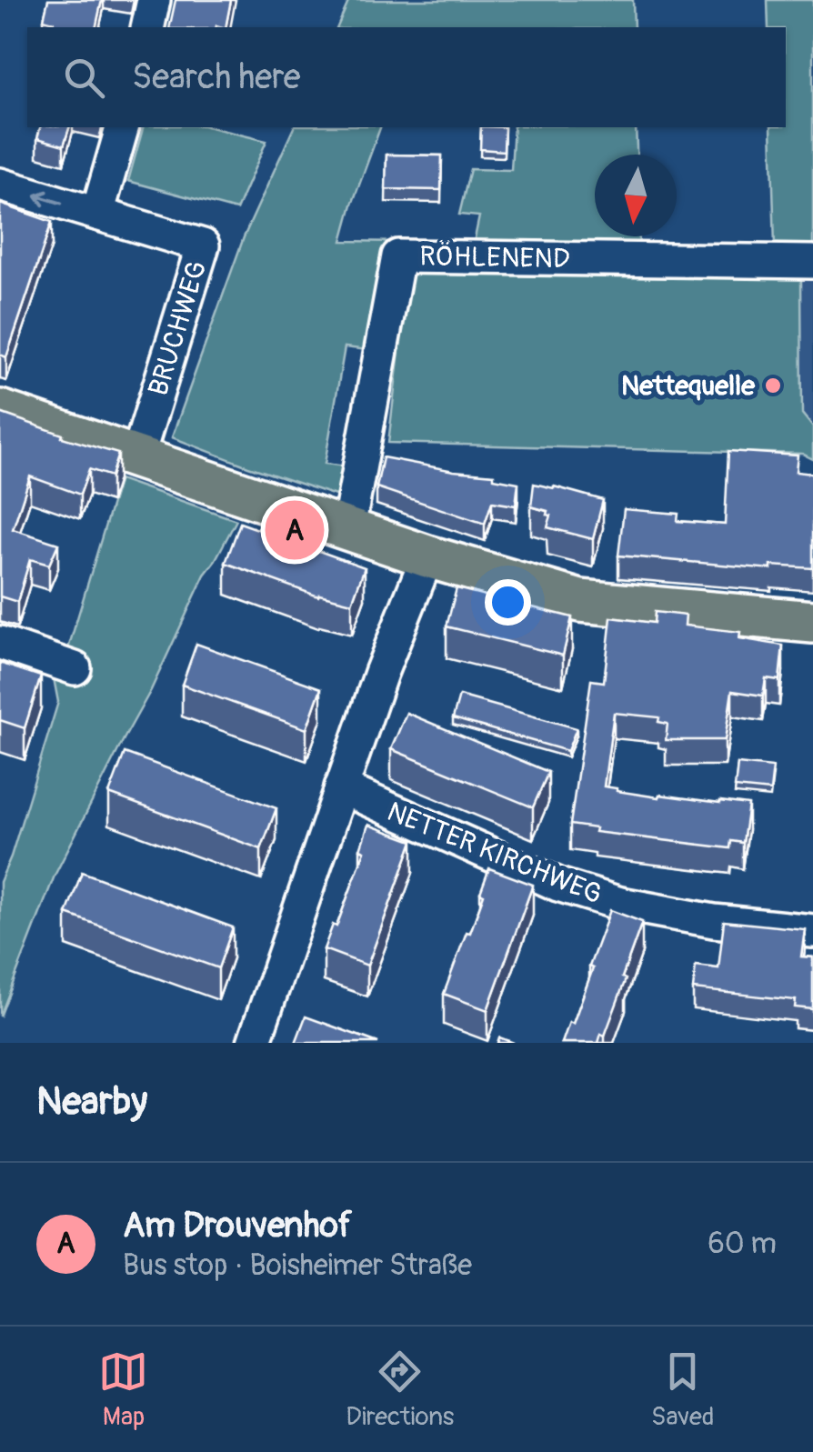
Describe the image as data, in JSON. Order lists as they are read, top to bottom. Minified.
{"streets":{"street":["RÖHLENEND","BRUCHWEG","NETTER KIRCHWEG"]},"places":["Nettequelle"],"north":"bottom","page":{"search":"Search here","pins":"A","heading":"Nearby","list":[{"mark":"A","name":"Am Drouvenhof","note":"Bus stop · Boisheimer Straße","value":"60 m"}],"nav":["Map","Directions","Saved"]}}
